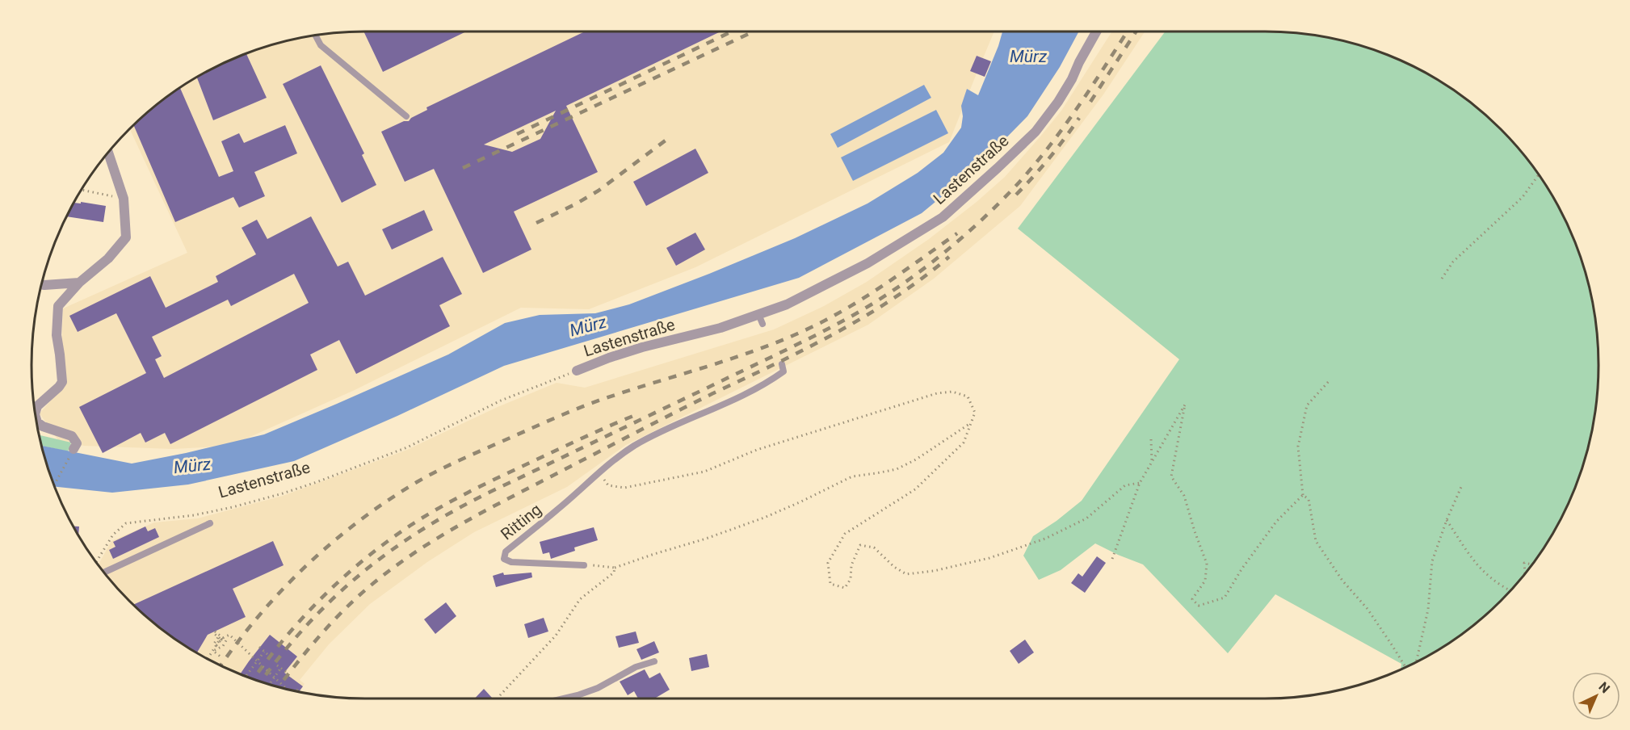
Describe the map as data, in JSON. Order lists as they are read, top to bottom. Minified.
{"streets":{"street":["Lastenstraße"],"lane":["Ritting"]},"water":["Mürz"],"north":"top right"}
